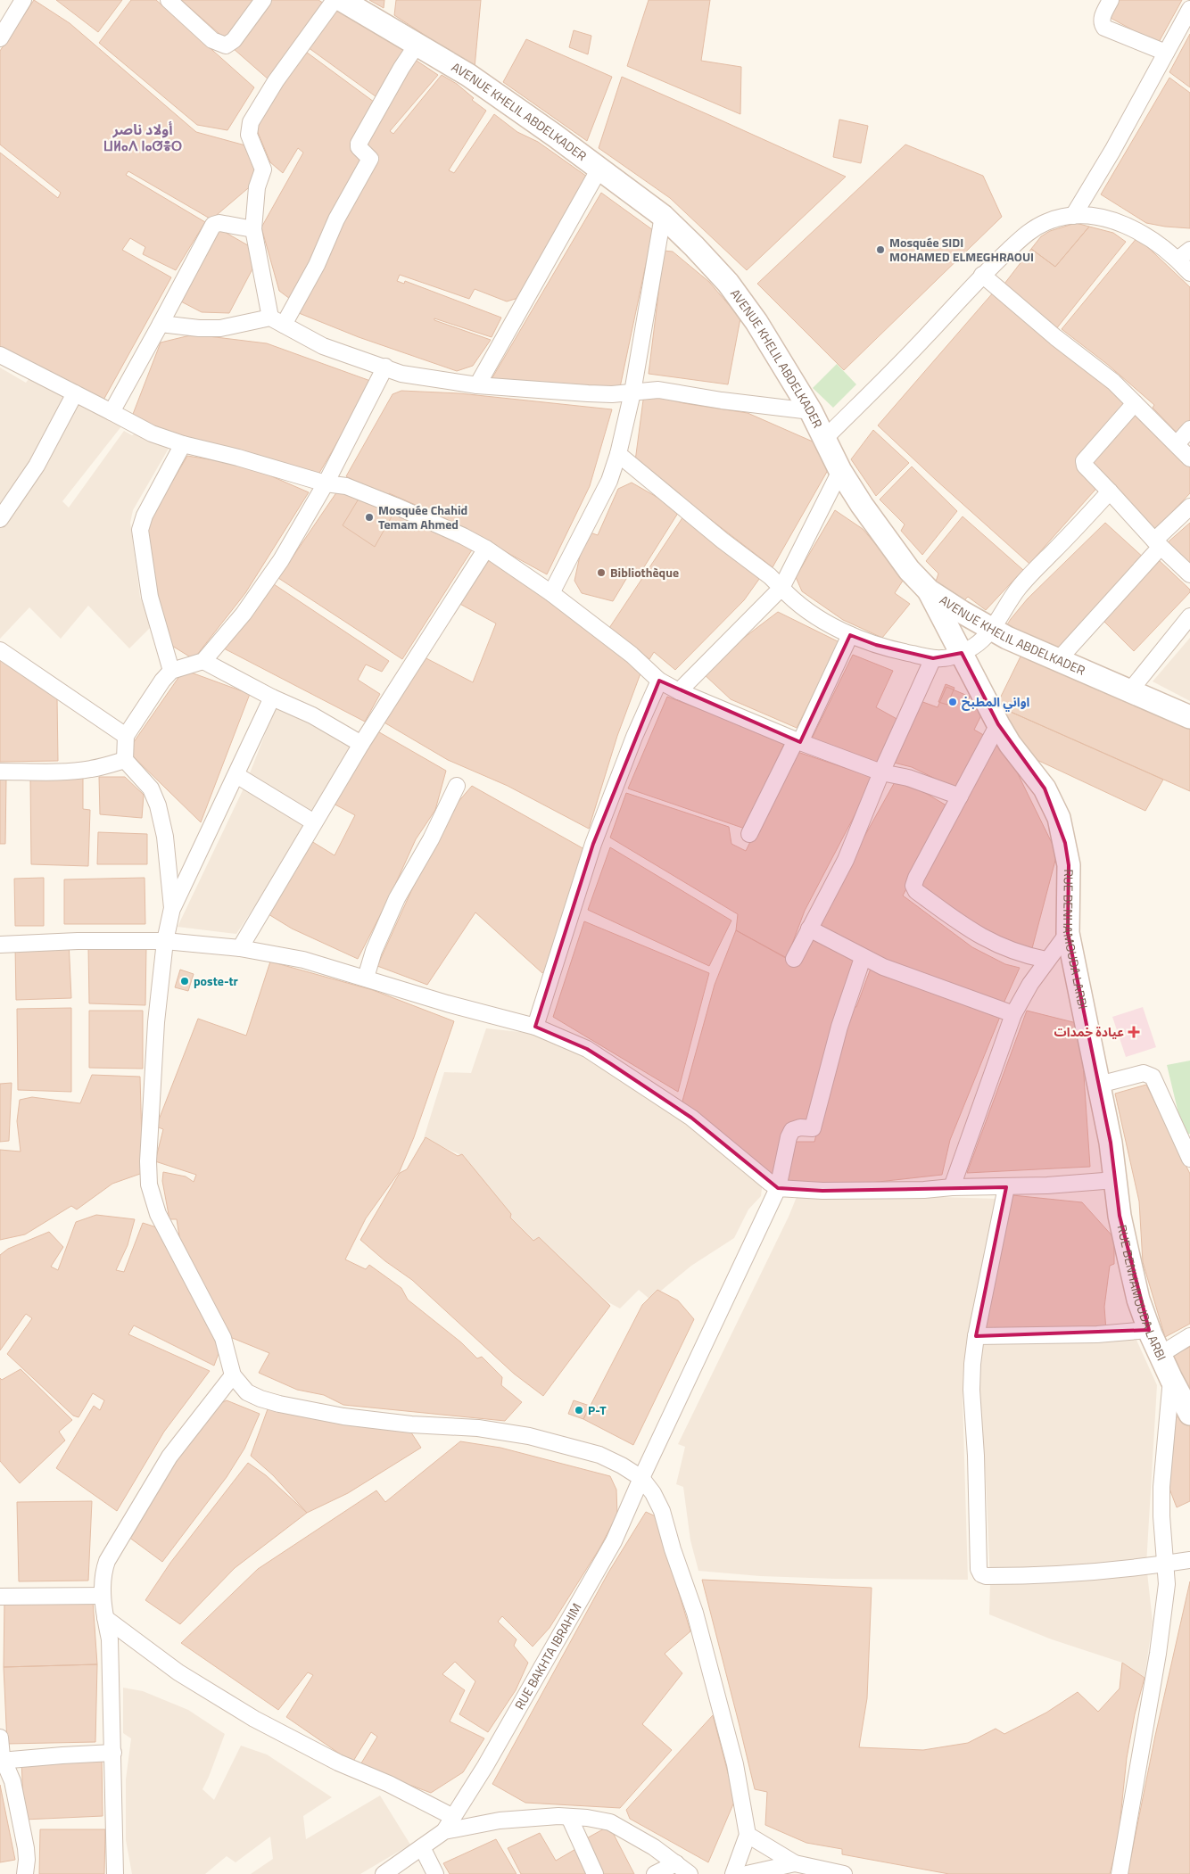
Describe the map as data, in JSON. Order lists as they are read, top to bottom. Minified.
{"streets":{"street":["AVENUE KHELIL ABDELKADER","RUE BENHAMOUDA LARBI","RUE BAKHTA IBRAHIM"]},"crossings":[["AVENUE KHELIL ABDELKADER","RUE BENHAMOUDA LARBI"]],"districts":["أولاد ناصر ⵡⵍⴰⴷ ⵏⴰⵚⴻⵔ"],"places":{"other":["Mosquée SIDI MOHAMED ELMEGHRAOUI","Mosquée Chahid Temam Ahmed","Bibliothèque","اواني المطبخ","poste-tr","P-T"],"health":["عيادة خمدات"]}}
